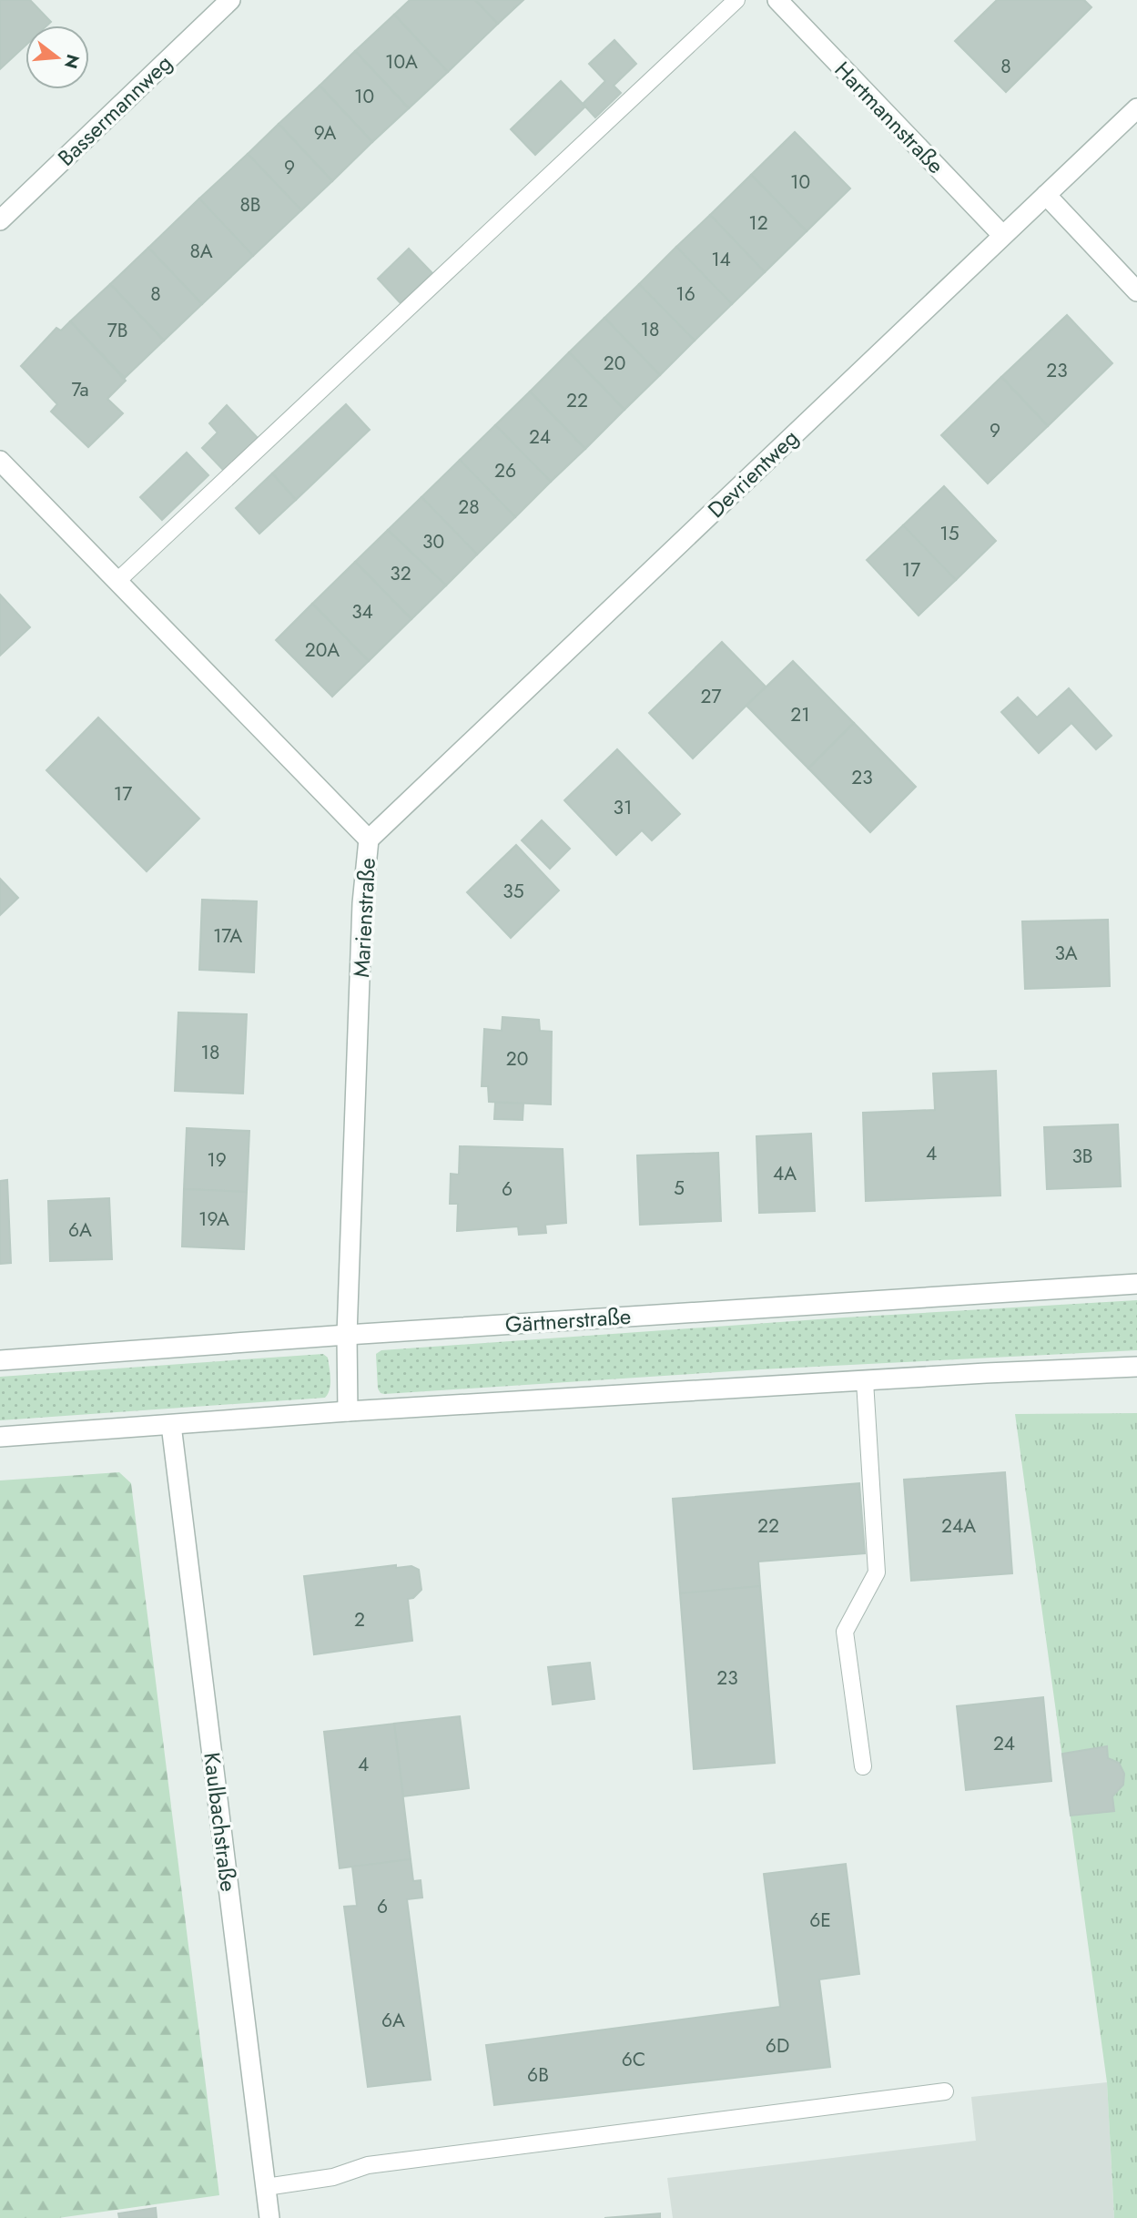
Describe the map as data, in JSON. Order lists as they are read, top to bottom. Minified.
{"streets":{"street":["Bassermannweg","Hartmannstraße","Devrientweg","Marienstraße","Gärtnerstraße","Kaulbachstraße"]},"crossings":[["Hartmannstraße","Devrientweg"],["Devrientweg","Marienstraße"],["Marienstraße","Gärtnerstraße"]],"house_numbers":["10A","8","10","9A","9","10","8B","12","8A","14","8","16","18","7B","20","23","7a","22","9","24","26","28","15","30","17","32","34","20A","27","21","23","17","31","35","17A","3A","18","20","4","3B","19","4A","5","6","19A","6A","22","24A","2","23","24","4","6","6E","6A","6D","6C","6B"],"north":"right"}
